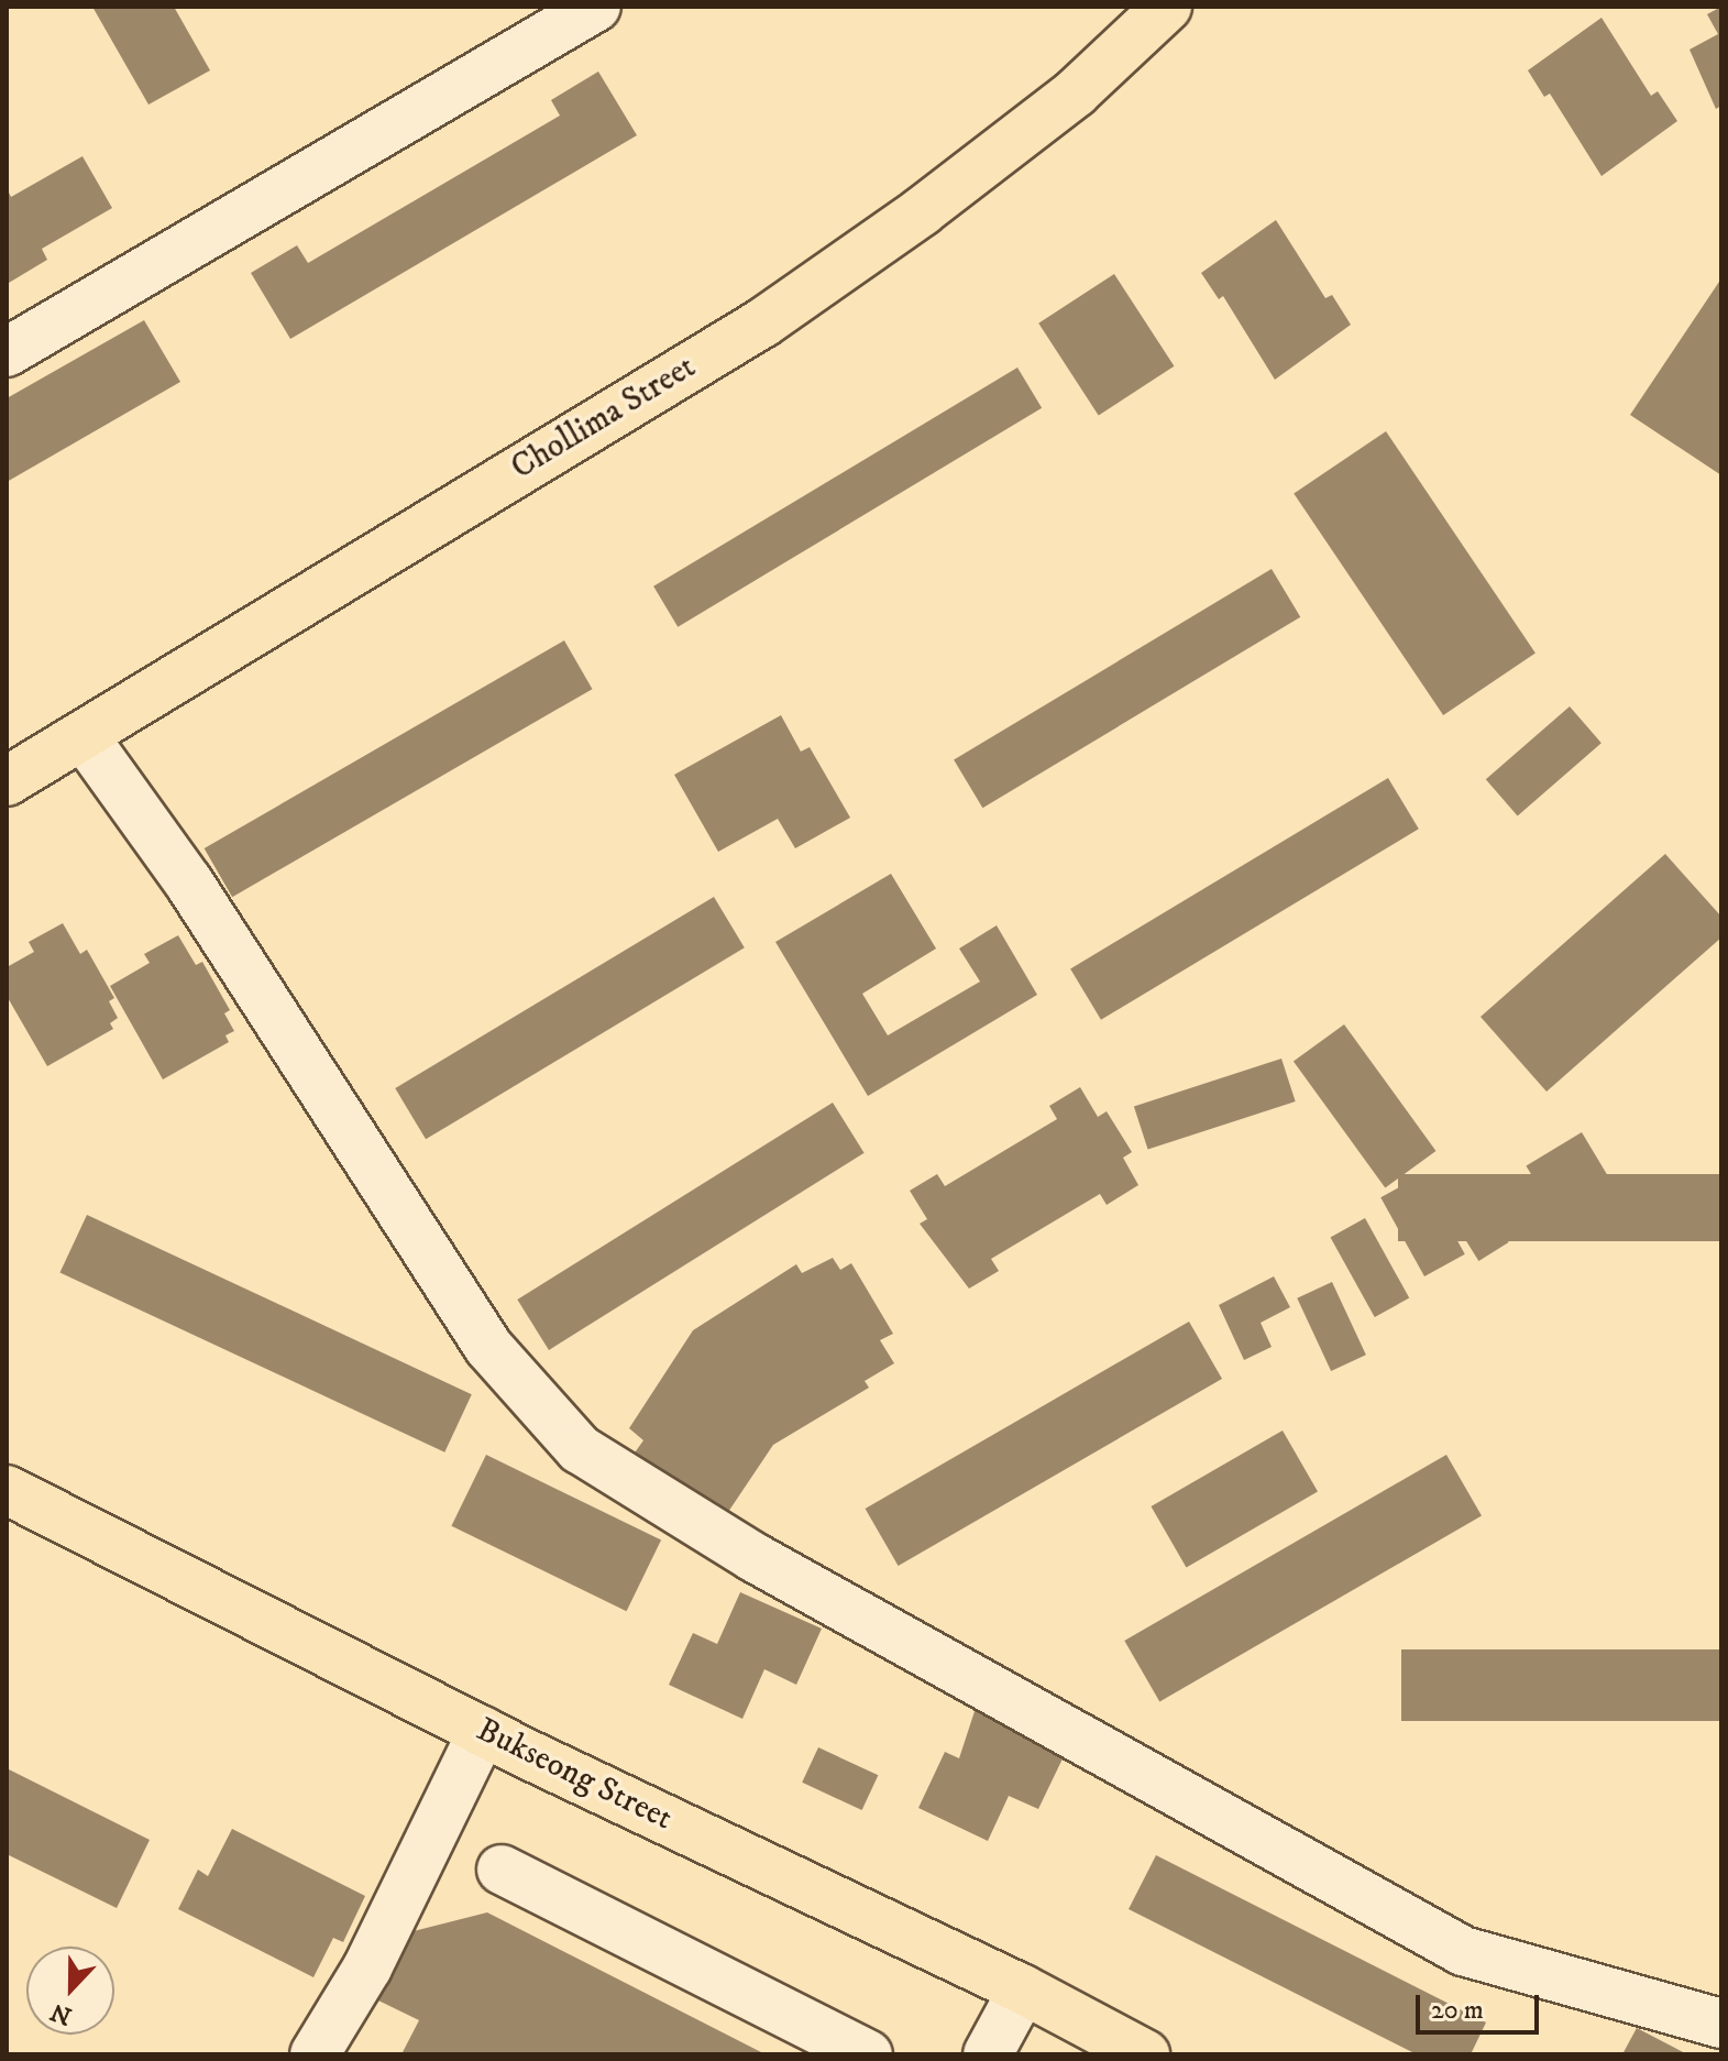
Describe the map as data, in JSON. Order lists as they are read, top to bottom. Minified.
{"streets":{"main road":["Chollima Street","Bukseong Street"]},"scale_bar":"20 m","north":"bottom"}
